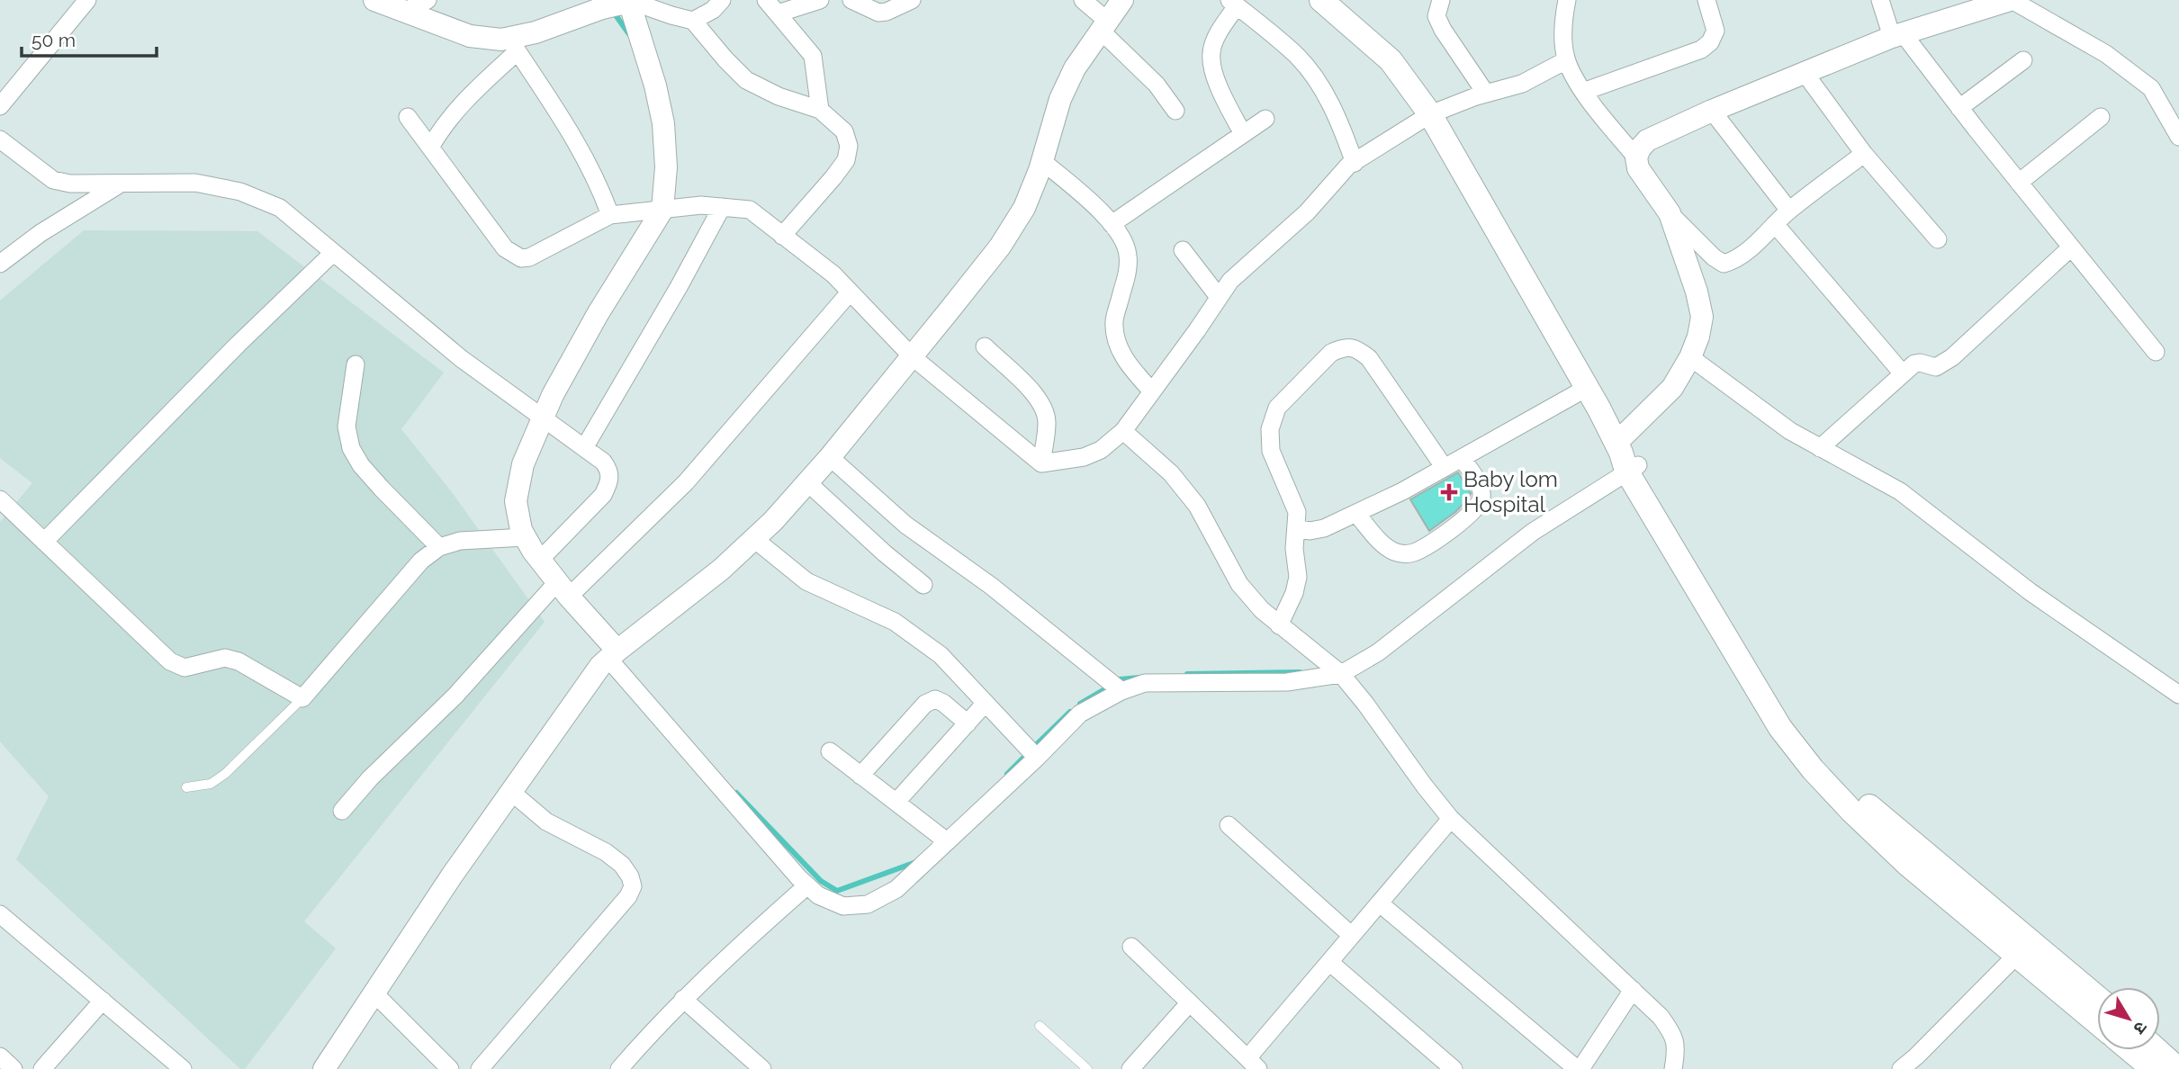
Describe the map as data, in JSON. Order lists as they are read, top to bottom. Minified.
{"places":{"health":["Baby lom Hospital"]},"scale_bar":"50 m","north":"bottom right"}
